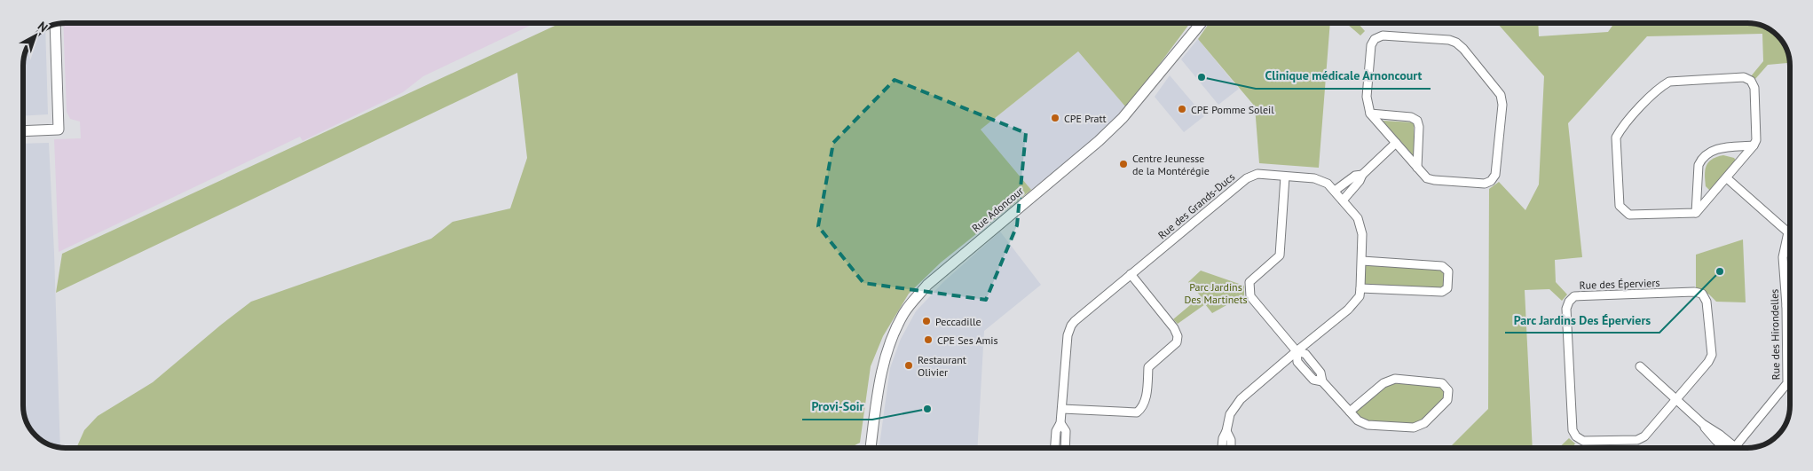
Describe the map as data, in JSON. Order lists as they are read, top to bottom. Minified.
{"streets":{"street":["Rue des Grands-Ducs","Rue Adoncour","Rue des Éperviers","Rue des Hirondelles"]},"parks":["Parc Jardins Des Martinets"],"places":["Clinique médicale Arnoncourt","CPE Pomme Soleil","CPE Pratt","Centre Jeunesse de la Montérégie","Parc Jardins Des Éperviers","Peccadille","CPE Ses Amis","Restaurant Olivier","Provi-Soir"],"north":"top right"}
